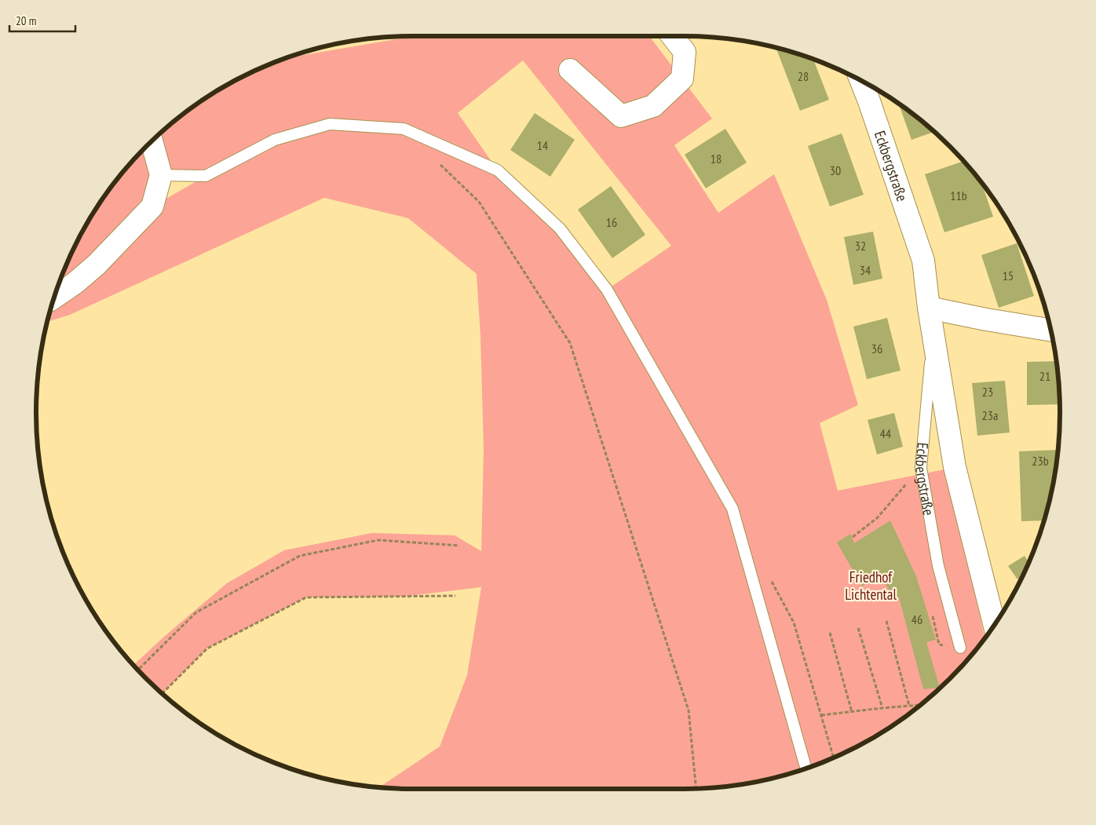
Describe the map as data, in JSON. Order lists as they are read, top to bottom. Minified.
{"streets":{"street":["Eckbergstraße"]},"parks":["Friedhof Lichtental"],"house_numbers":["28","14","18","30","11b","16","32","34","15","36","21","23","23a","44","23b","46"],"scale_bar":"20 m"}
